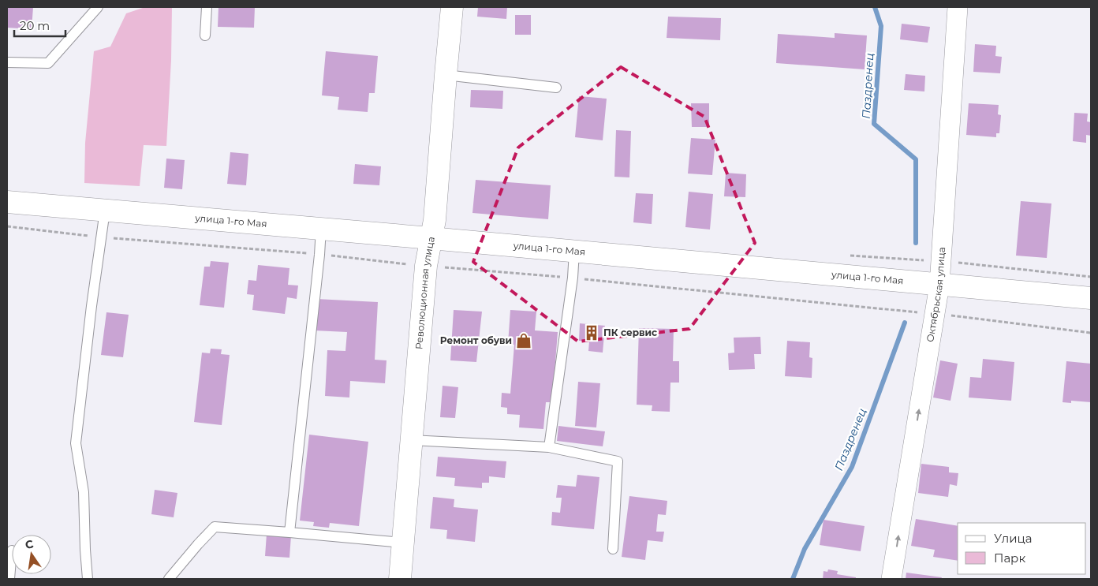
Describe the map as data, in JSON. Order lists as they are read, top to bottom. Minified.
{"streets":{"main road":["улица 1-го Мая","Революционная улица"],"street":["Октябрьская улица"]},"crossings":[["улица 1-го Мая","Революционная улица"],["улица 1-го Мая","Октябрьская улица"]],"one_way":["Октябрьская улица"],"water":["Паздренец"],"places":{"building":["ПК сервис"],"shop":["Ремонт обуви"]},"legend":["Улица","Парк"],"scale_bar":"20 m","north":"top"}
